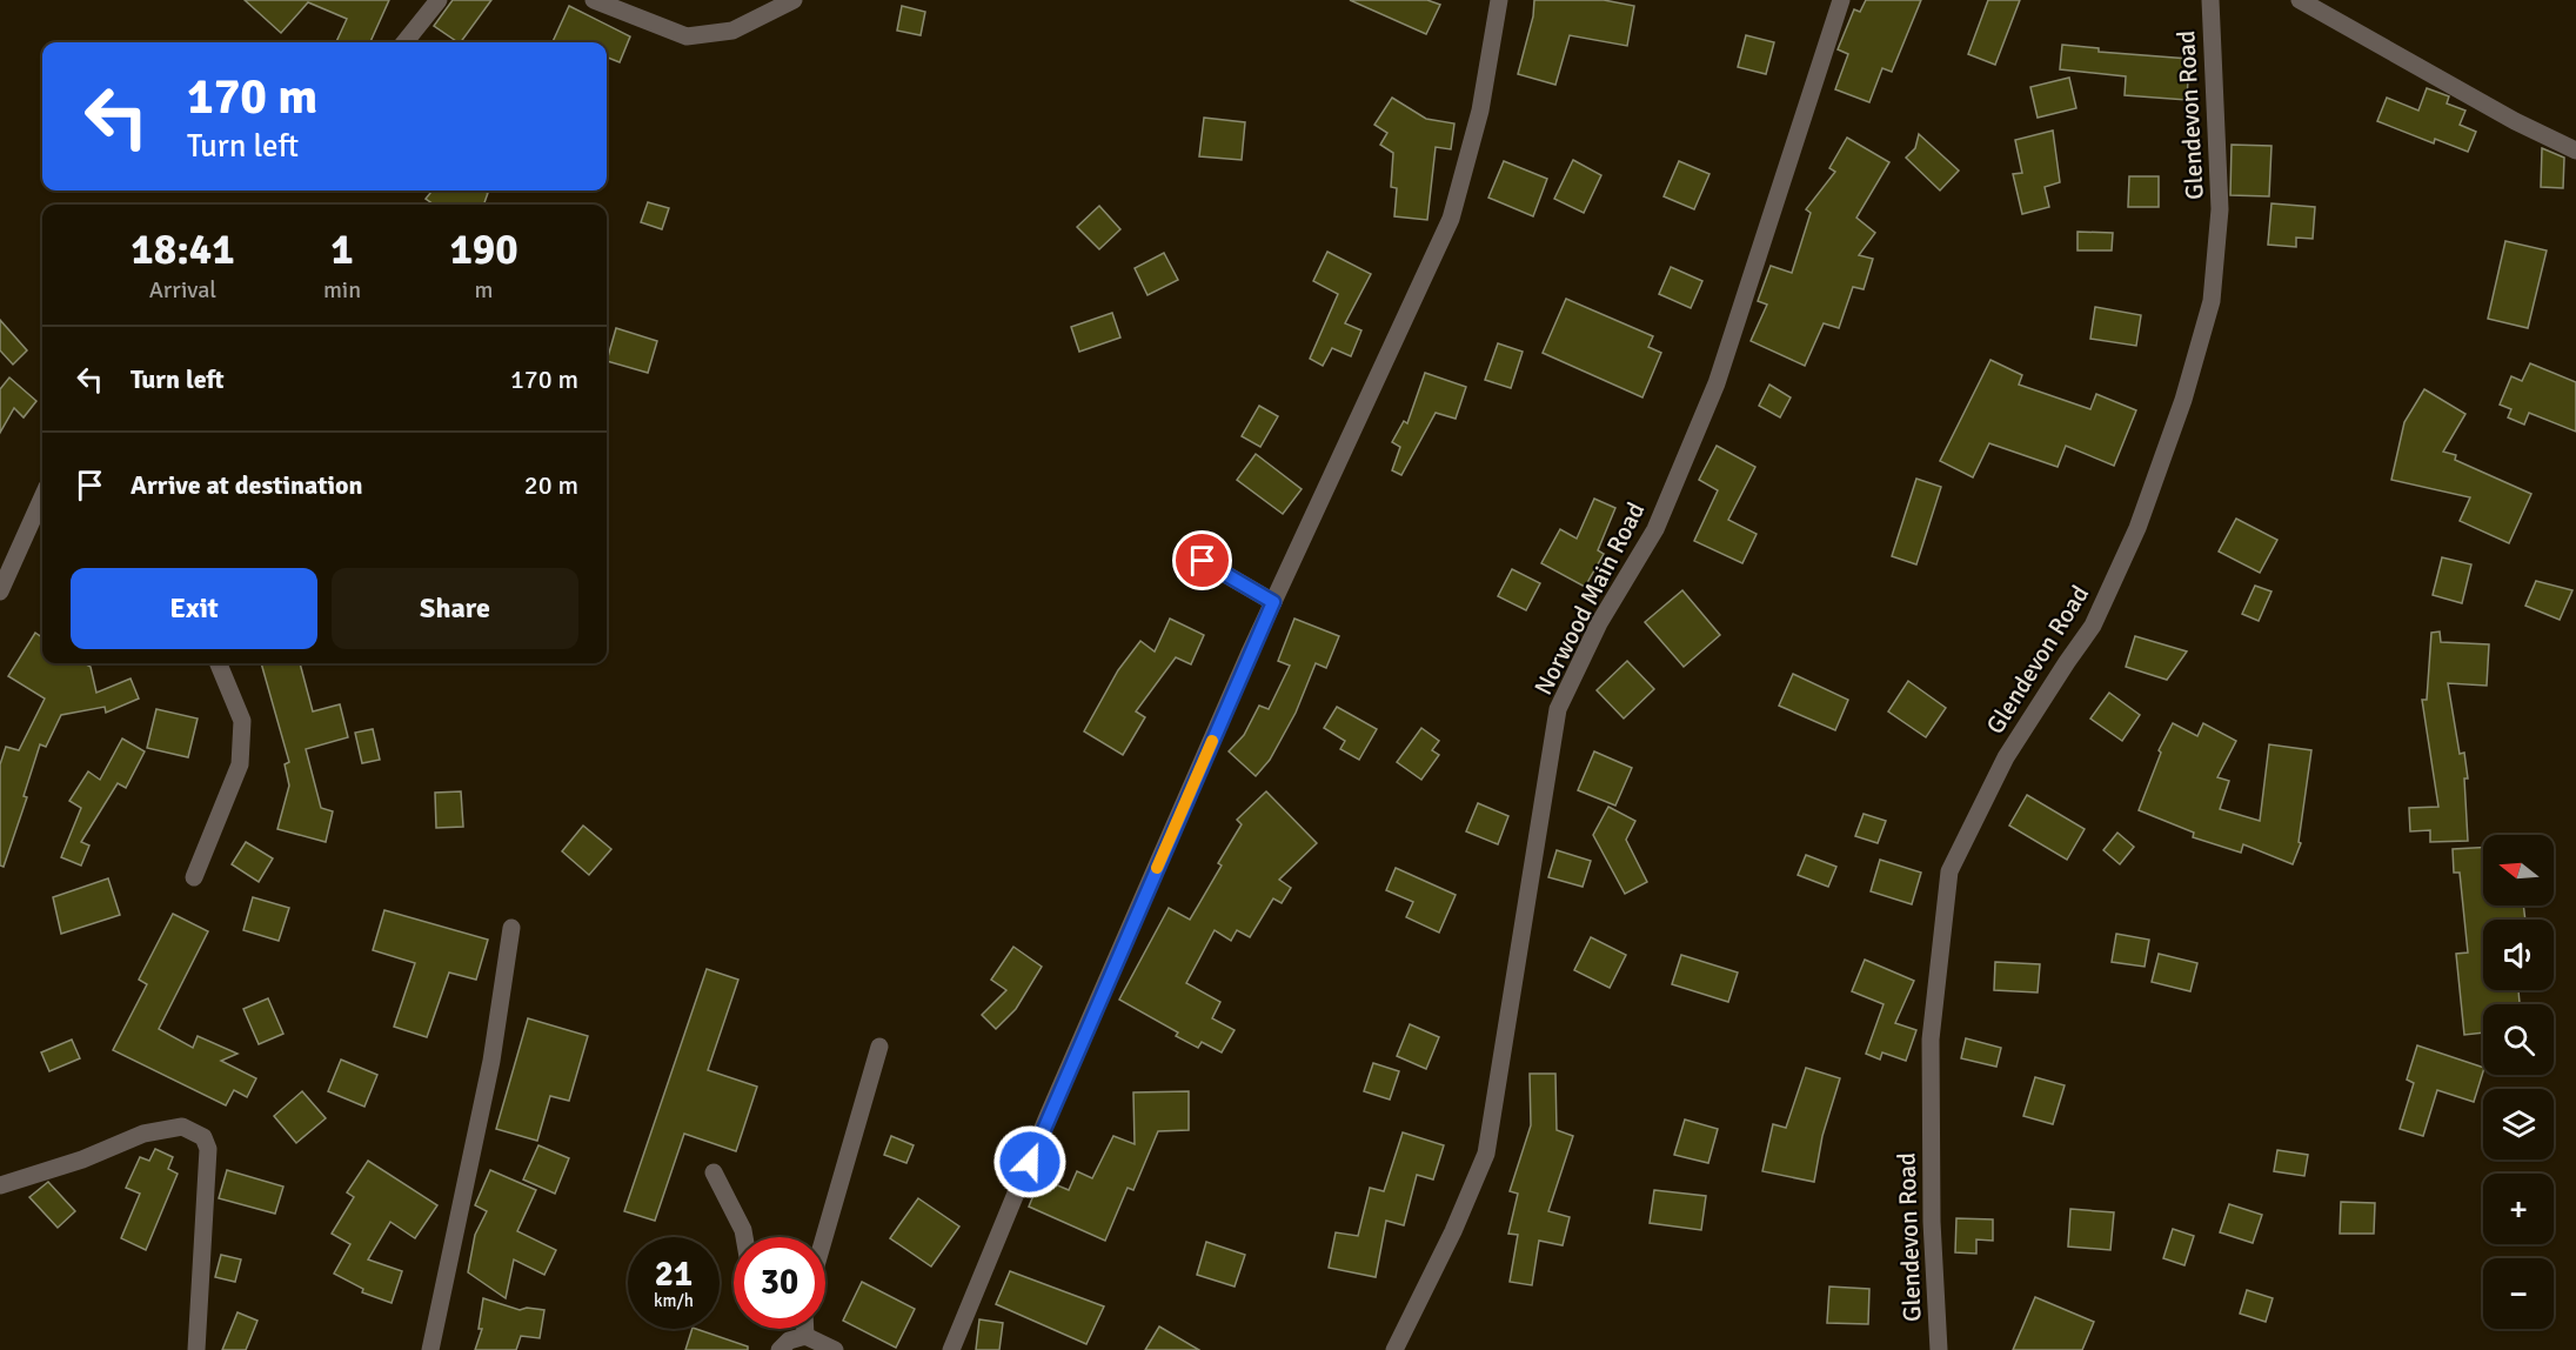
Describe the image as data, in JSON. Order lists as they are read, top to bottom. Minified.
{"streets":{"street":["Glendevon Road","Norwood Main Road"]},"north":"left","page":{"turn":["170 m","Turn left"],"eta":["18:41","Arrival","1","min","190","m"],"list":[{"name":"Turn left","value":"170 m"},{"name":"Arrive at destination","value":"20 m"}],"buttons":["Exit","Share"],"map_buttons":["+","−"],"speed":"21 km/h","limit":"30"}}
